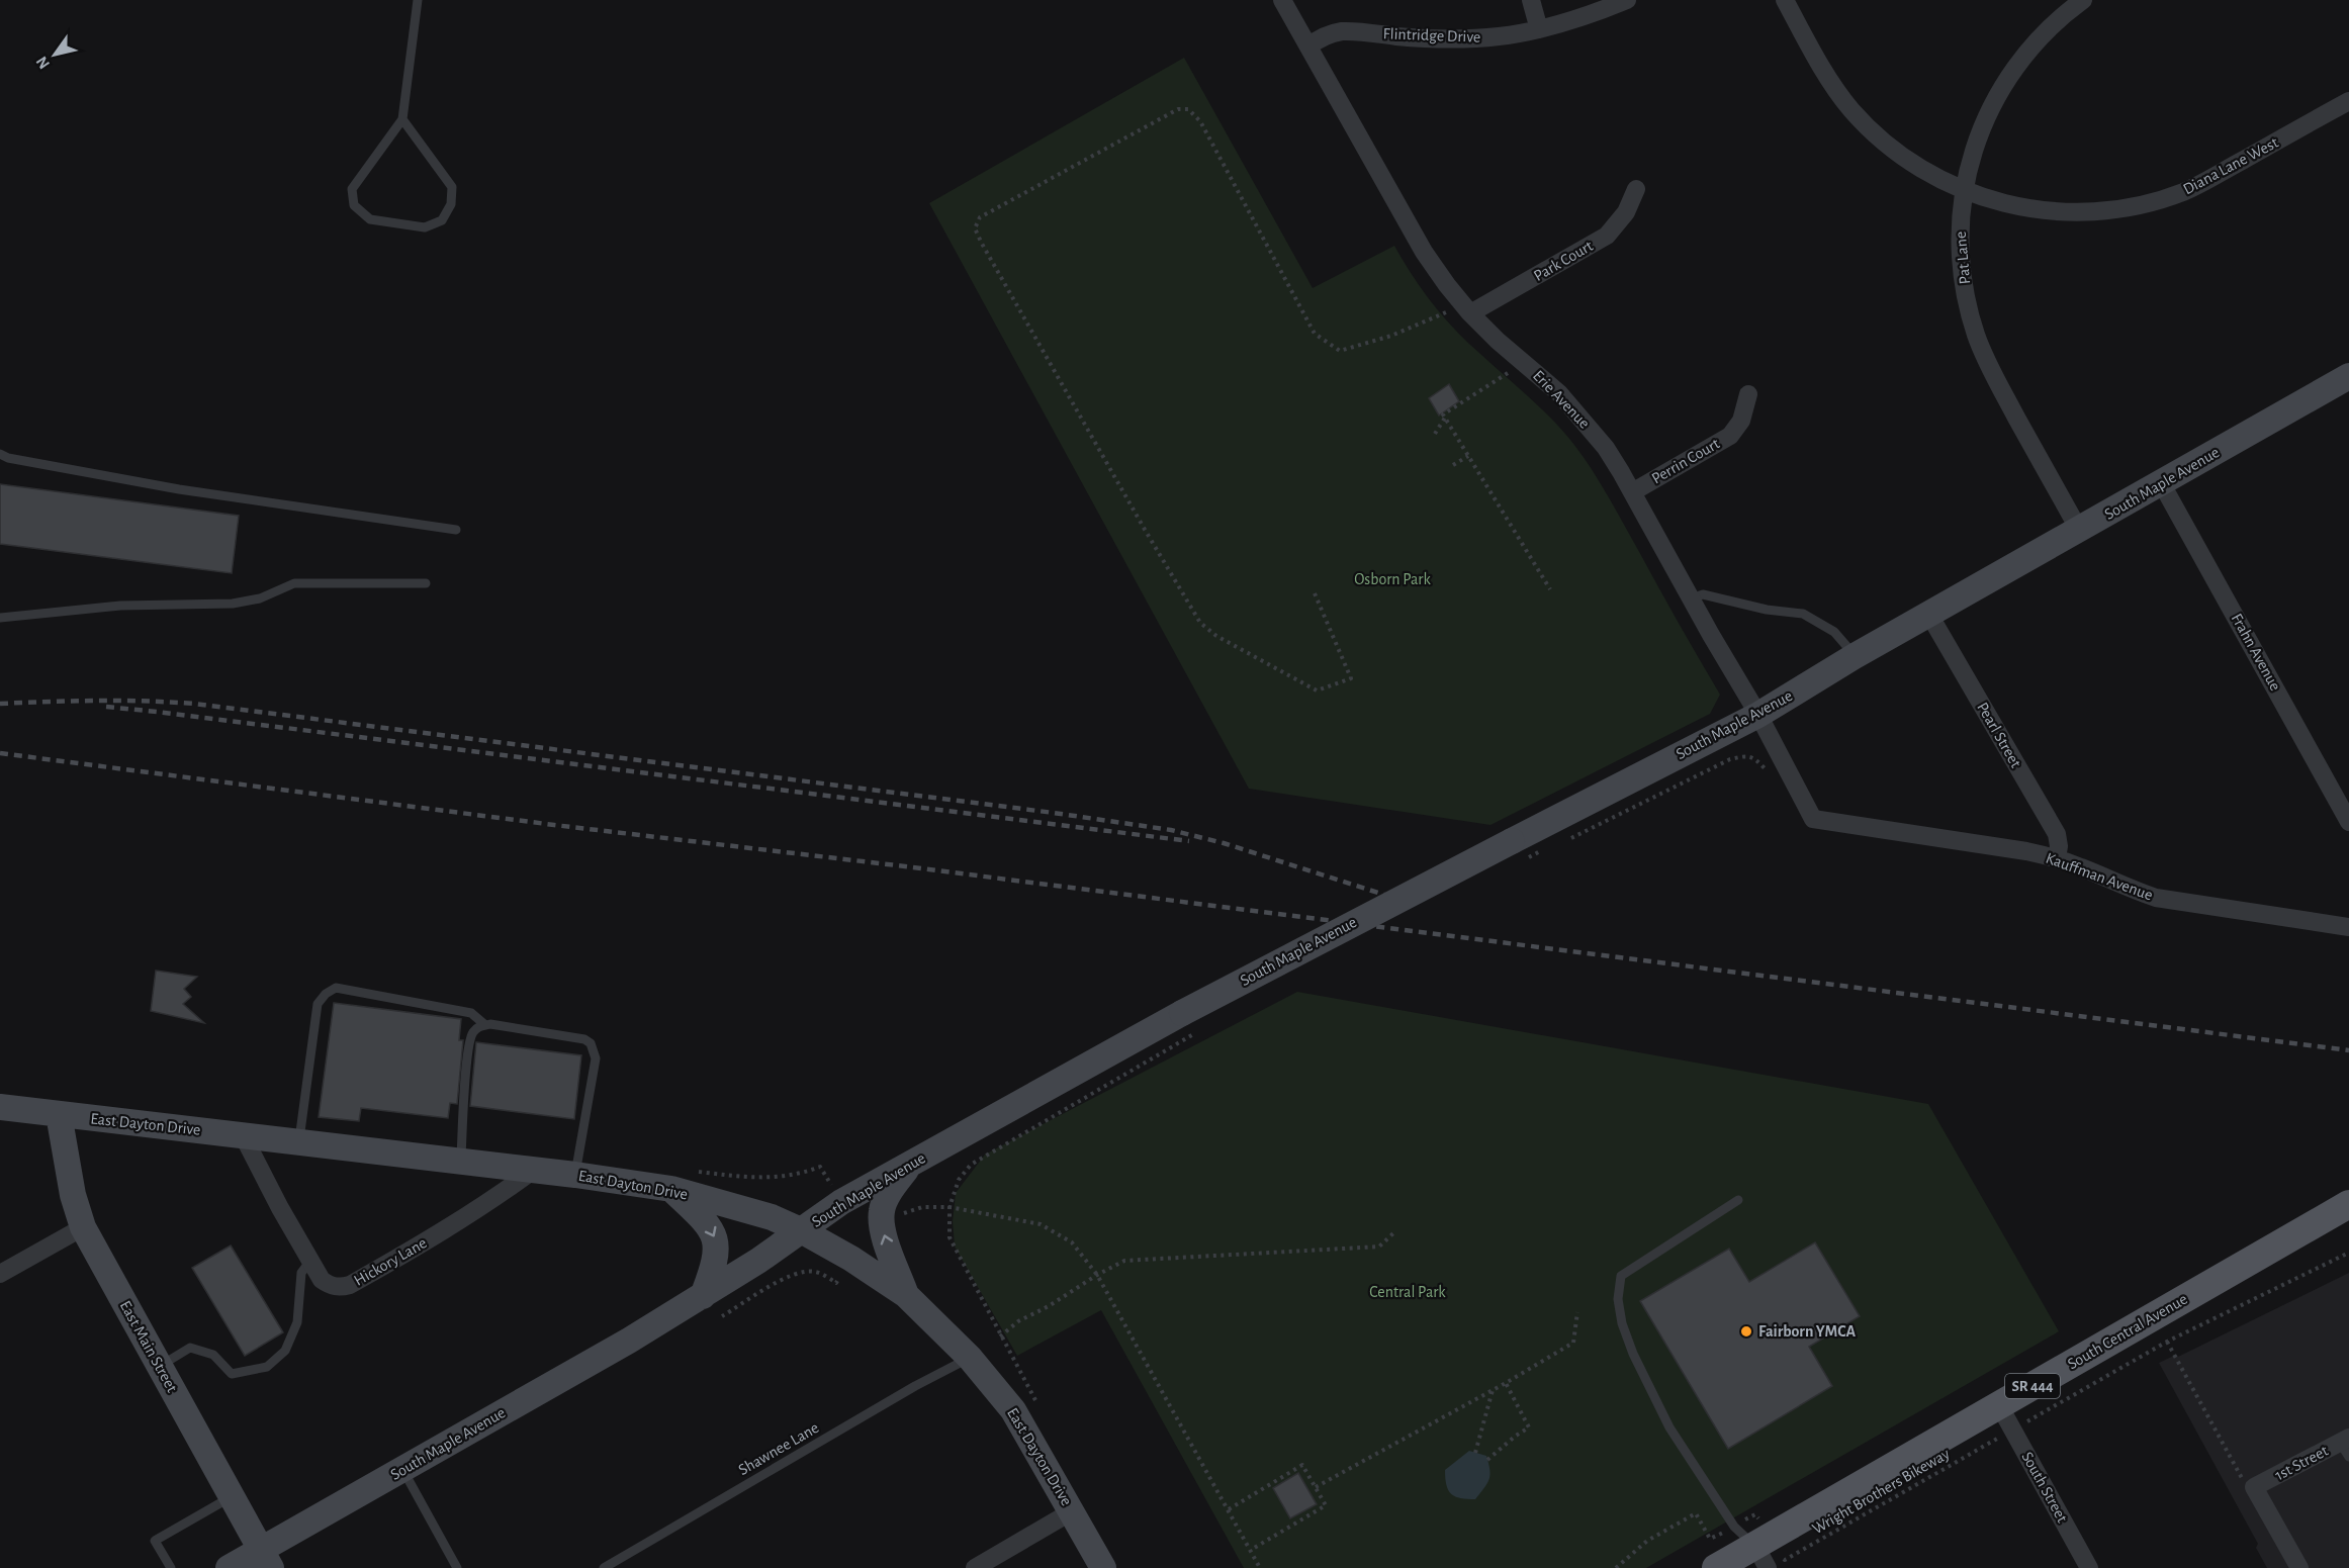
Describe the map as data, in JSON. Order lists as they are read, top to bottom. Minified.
{"streets":{"main road":["South Maple Avenue","East Dayton Drive","South Central Avenue","East Main Street","SR 444"],"street":["Flintridge Drive","Diana Lane West","Pat Lane","Park Court","Erie Avenue","Perrin Court","Frahn Avenue","Pearl Street","Kauffman Avenue","Hickory Lane","1st Street","South Street"],"lane":["Shawnee Lane"],"path":["Wright Brothers Bikeway"]},"crossings":[["Flintridge Drive","Erie Avenue"],["Diana Lane West","Pat Lane"],["Pat Lane","South Maple Avenue"],["Park Court","Erie Avenue"],["Erie Avenue","Perrin Court"],["Erie Avenue","South Maple Avenue"],["Erie Avenue","Kauffman Avenue"],["South Maple Avenue","Frahn Avenue"],["South Maple Avenue","Pearl Street"],["South Maple Avenue","East Dayton Drive"],["South Maple Avenue","East Main Street"],["Pearl Street","Kauffman Avenue"],["East Dayton Drive","Hickory Lane"],["East Dayton Drive","East Main Street"],["East Dayton Drive","Shawnee Lane"],["South Central Avenue","South Street"],["South Central Avenue","Wright Brothers Bikeway"]],"parks":["Osborn Park","Central Park"],"places":["Fairborn YMCA"],"north":"bottom left"}
